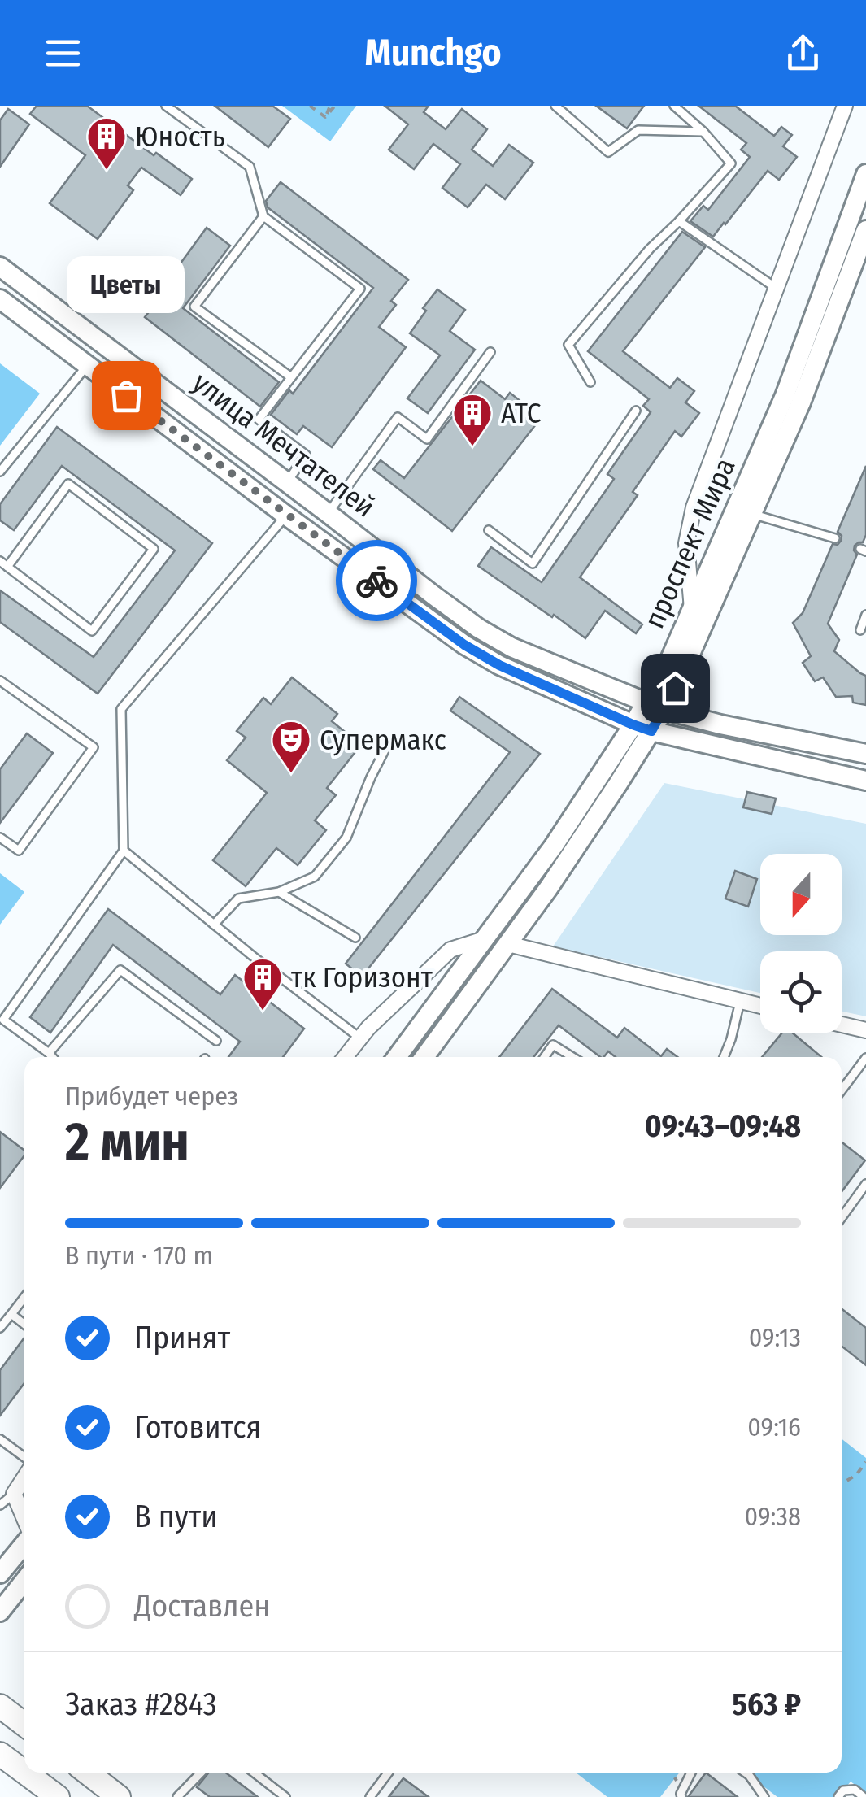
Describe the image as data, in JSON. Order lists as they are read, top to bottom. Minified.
{"streets":{"street":["улица Мечтателей","проспект Мира"]},"crossings":[["улица Мечтателей","проспект Мира"]],"places":{"building":["Юность","АТС","тк Горизонт"],"other":["Цветы"],"theatre":["Супермакс"]},"north":"bottom","page":{"header":"Munchgo","bubble":"Цветы","heading":["2 мин","Прибудет через","09:43–09:48"],"panel":["Заказ #2843","563 ₽"],"bar":"В пути · 170 m","list":[["Принят","09:13"],["Готовится","09:16"],["В пути","09:38"],"Доставлен"]}}
